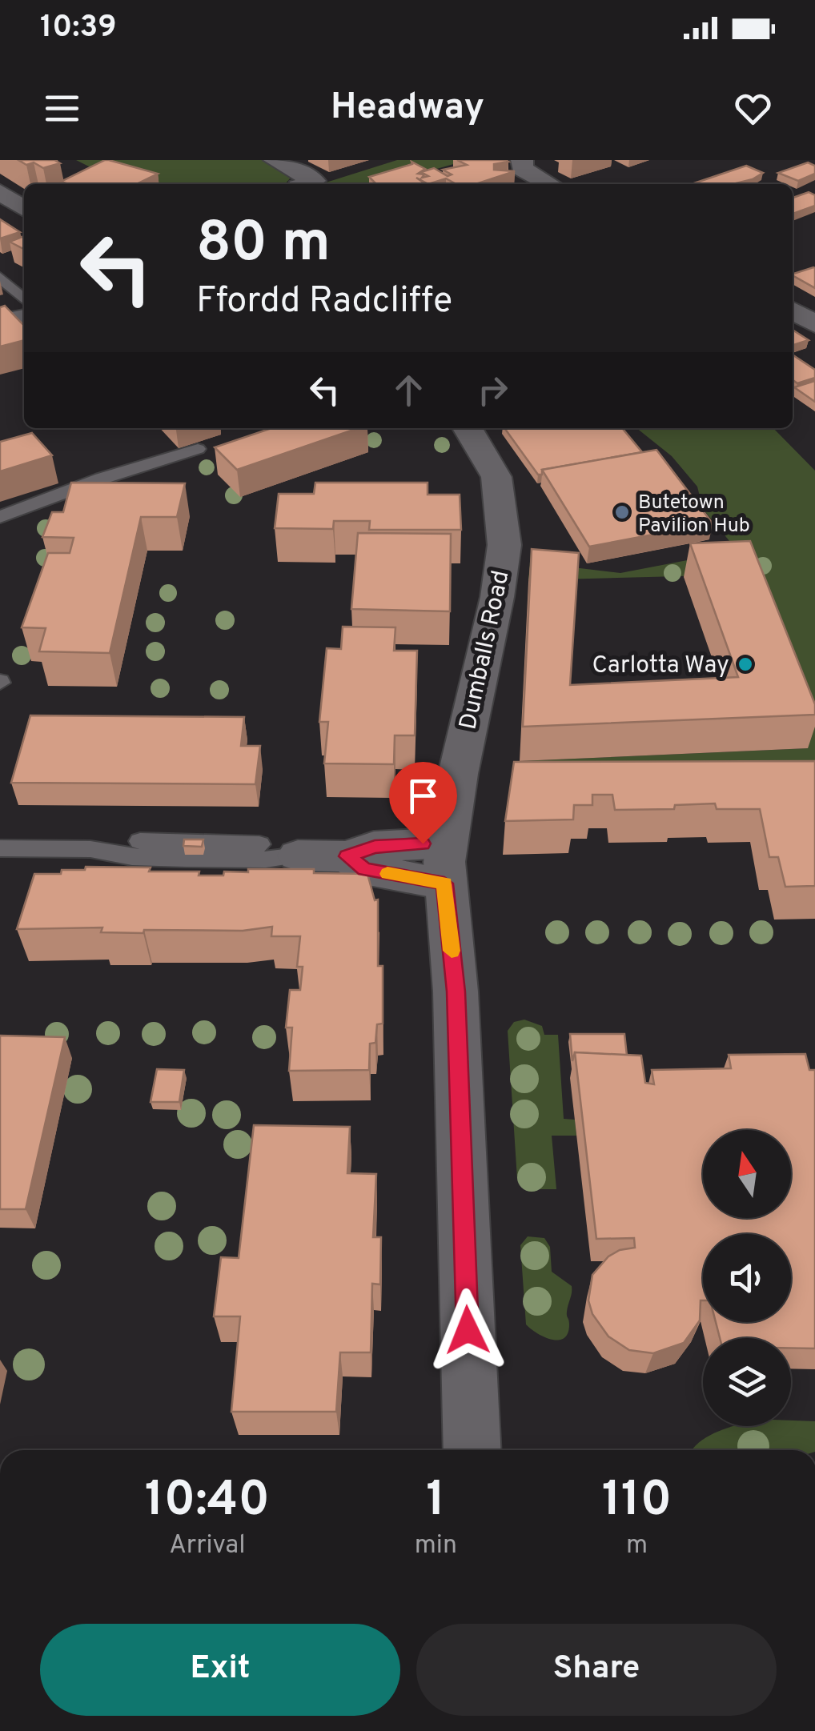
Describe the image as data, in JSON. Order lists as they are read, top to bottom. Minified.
{"streets":{"street":["Dumballs Road"]},"places":["Butetown Pavilion Hub","Carlotta Way"],"north":"top","page":{"status":"10:39","header":"Headway","turn":["80 m","Ffordd Radcliffe"],"eta":["10:40","Arrival","1","min","110","m"],"buttons":["Exit","Share"]}}
